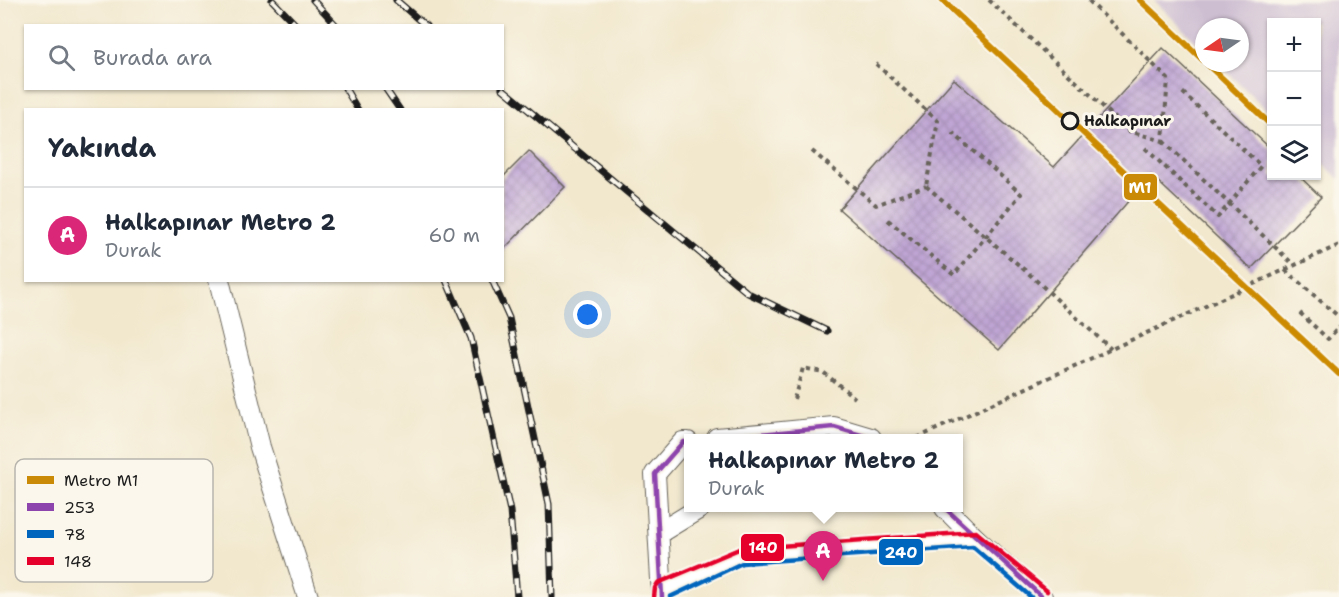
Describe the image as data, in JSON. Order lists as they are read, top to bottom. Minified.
{"places":["Halkapınar"],"lines":["metro line M1","transit line 253","transit line 140","transit line 240"],"legend":["Metro M1","253","78","148"],"north":"left","page":{"map_buttons":["+","−"],"search":"Burada ara","heading":"Yakında","list":[{"mark":"A","name":"Halkapınar Metro 2","note":"Durak","value":"60 m"}],"popup":["Halkapınar Metro 2","Durak"],"pins":"A"}}
